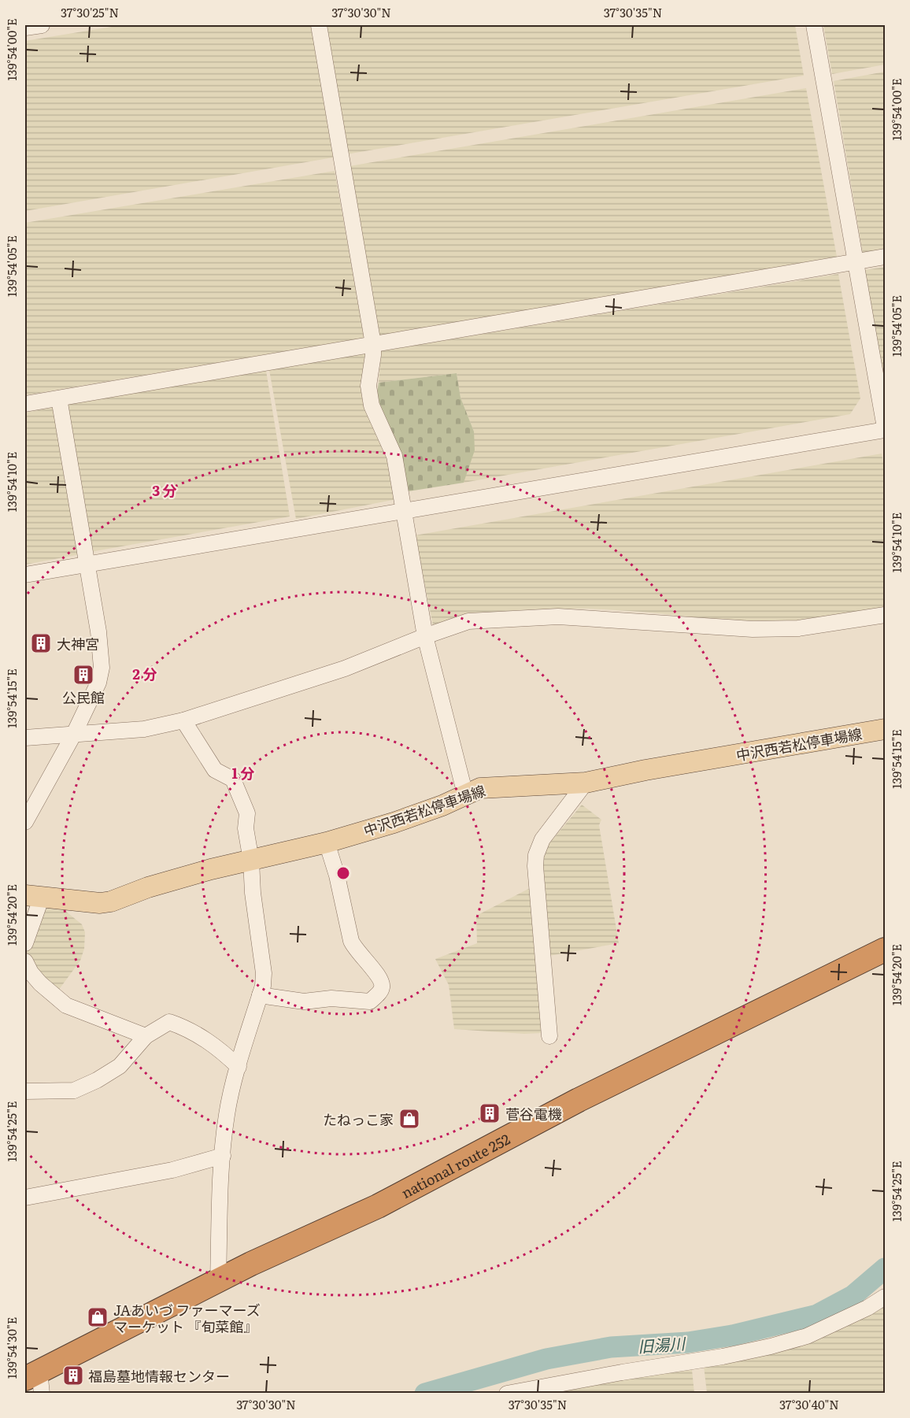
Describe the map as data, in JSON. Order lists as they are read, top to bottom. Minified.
{"streets":{"highway":["national route 252"],"main road":["中沢西若松停車場線"]},"water":["旧湯川"],"places":{"building":["大神宮","公民館","菅谷電機","福島墓地情報センター"],"shop":["たねっこ家","JAあいづ ファーマーズ マーケット 『旬菜館』"]},"coordinates":["37°30'25\"N","37°30'30\"N","37°30'35\"N","139°54'00\"E","139°54'05\"E","139°54'10\"E","139°54'15\"E","139°54'20\"E","139°54'25\"E","139°54'30\"E","37°30'40\"N"],"rings":["3 分","2 分","1 分"]}
